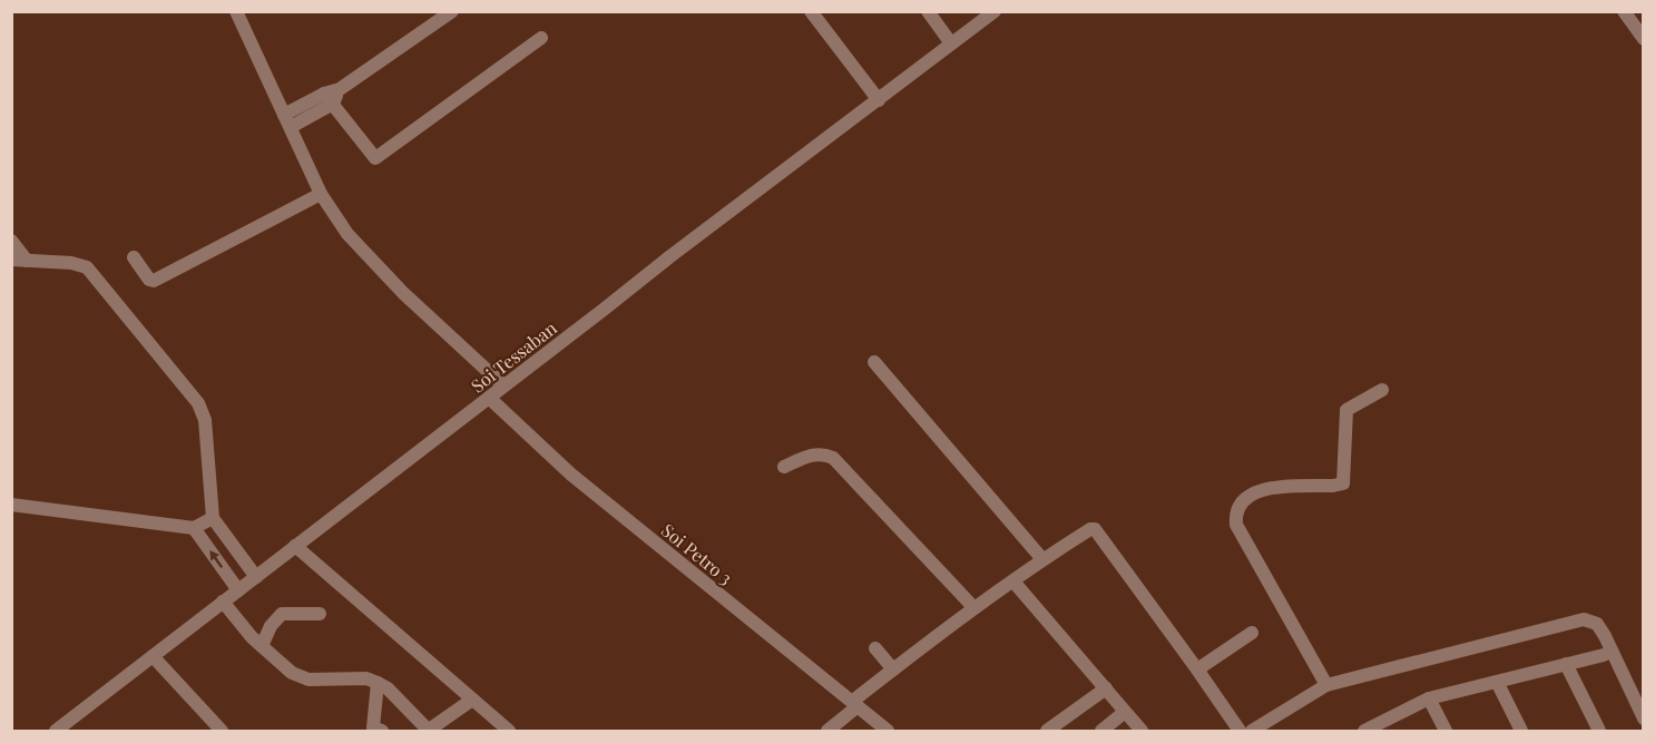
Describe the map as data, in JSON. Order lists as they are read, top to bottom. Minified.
{"streets":{"street":["Soi Tessaban","Soi Petro 3"]},"crossings":[["Soi Tessaban","Soi Petro 3"]]}
